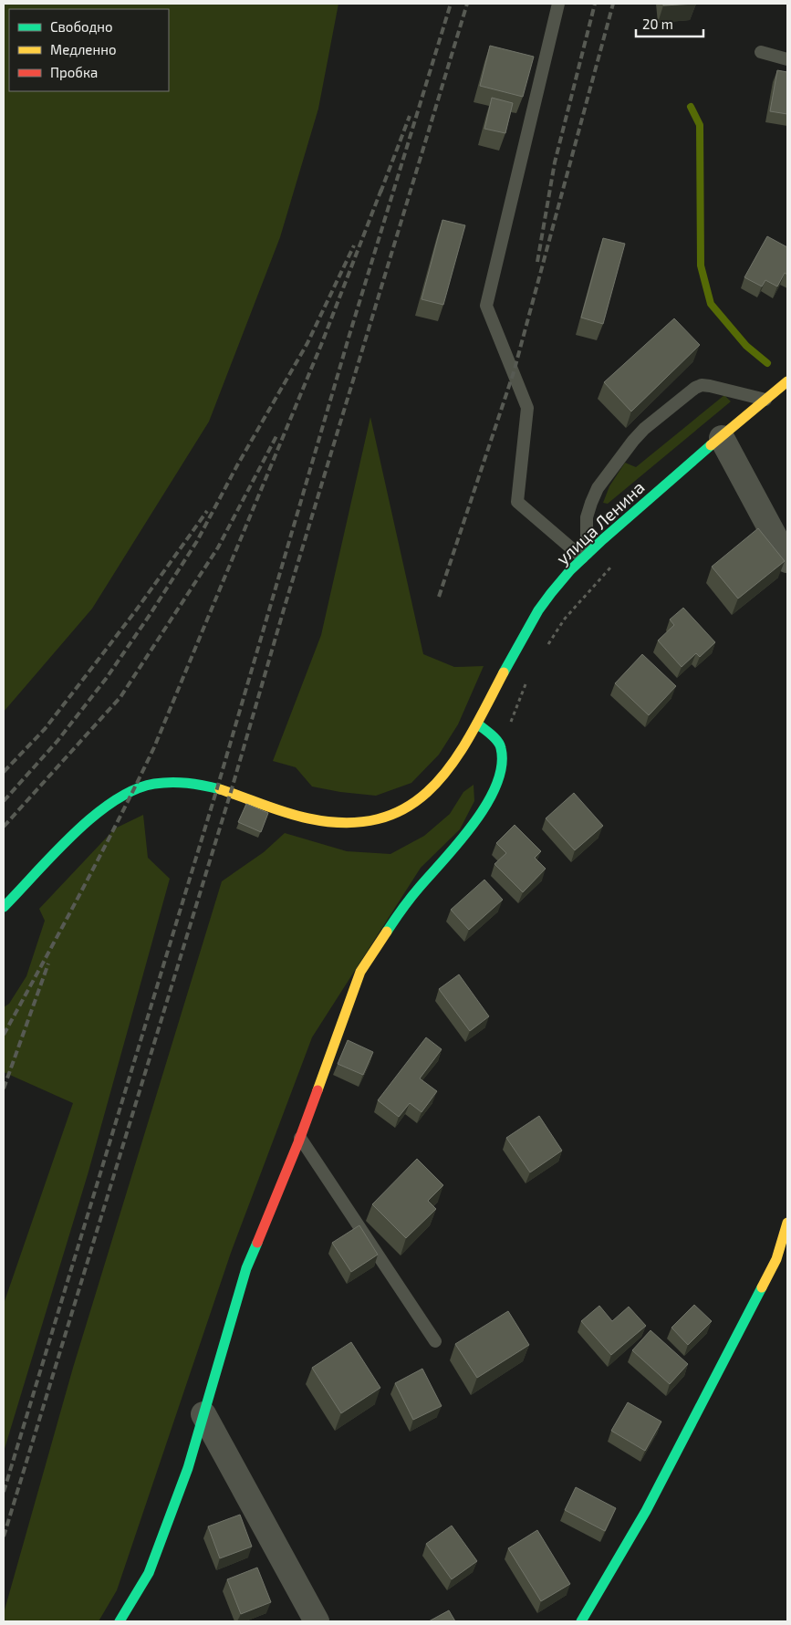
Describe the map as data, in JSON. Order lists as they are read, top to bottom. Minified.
{"streets":{"street":["улица Ленина"]},"legend":["Свободно","Медленно","Пробка"],"scale_bar":"20 m"}
